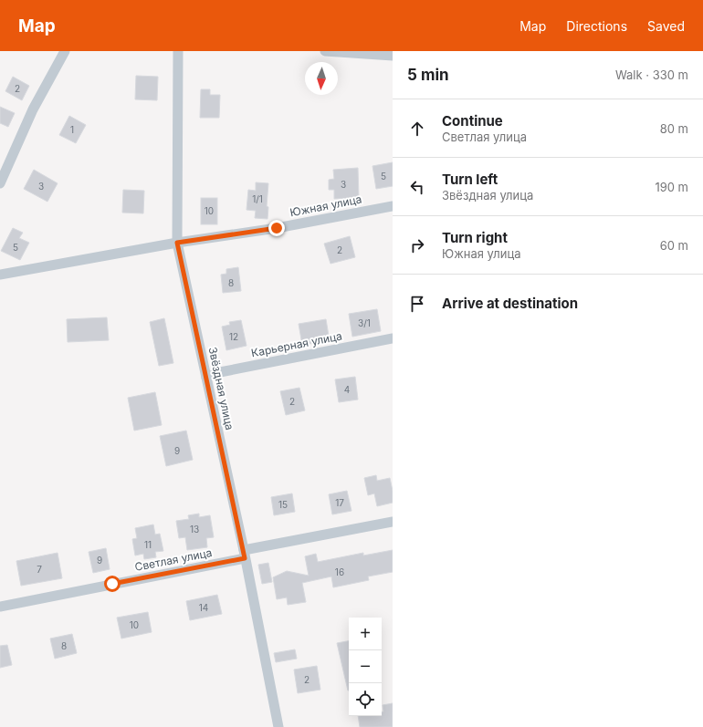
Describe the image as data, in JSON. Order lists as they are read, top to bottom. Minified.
{"streets":{"street":["Южная улица","Карьерная улица","Звёздная улица","Светлая улица"]},"crossings":[["Южная улица","Звёздная улица"],["Карьерная улица","Звёздная улица"],["Звёздная улица","Светлая улица"]],"house_numbers":["2","1","5","3","3","1/1","10","5","2","8","3/1","12","4","2","9","17","15","13","11","9","7","16","14","10","8","2"],"north":"bottom","page":{"header":"Map","nav":["Map","Directions","Saved"],"heading":["5 min","Walk · 330 m"],"list":[["Continue","Светлая улица","80 m"],["Turn left","Звёздная улица","190 m"],["Turn right","Южная улица","60 m"],"Arrive at destination"],"map_buttons":["+","−"]}}
